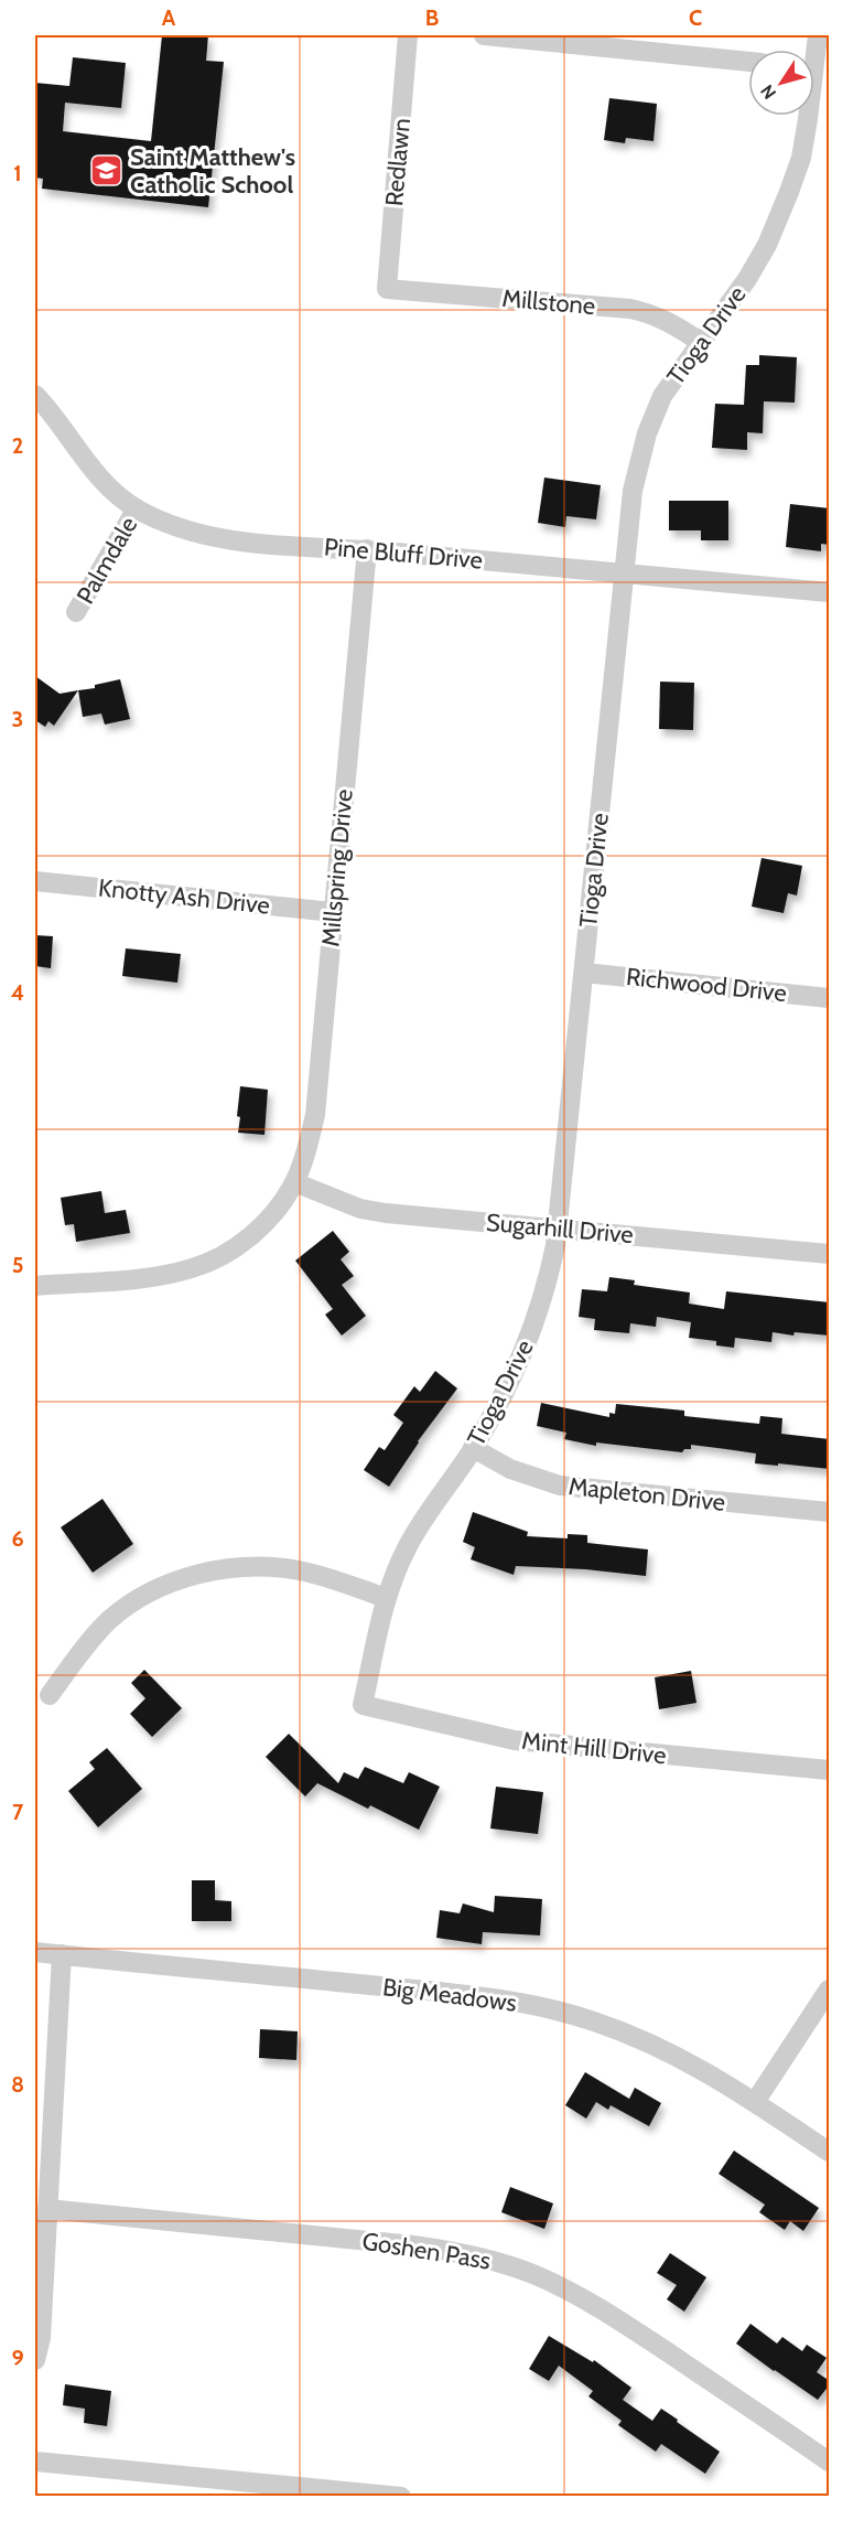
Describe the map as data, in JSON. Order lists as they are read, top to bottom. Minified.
{"streets":{"street":["Redlawn","Millstone","Tioga Drive","Pine Bluff Drive","Palmdale","Millspring Drive","Knotty Ash Drive","Richwood Drive","Sugarhill Drive","Mapleton Drive","Mint Hill Drive","Big Meadows","Goshen Pass"]},"crossings":[["Redlawn","Millstone"],["Millstone","Tioga Drive"],["Tioga Drive","Pine Bluff Drive"],["Tioga Drive","Richwood Drive"],["Tioga Drive","Sugarhill Drive"],["Tioga Drive","Mapleton Drive"],["Tioga Drive","Mint Hill Drive"],["Pine Bluff Drive","Palmdale"],["Pine Bluff Drive","Millspring Drive"],["Millspring Drive","Knotty Ash Drive"],["Millspring Drive","Sugarhill Drive"]],"places":{"school or university":["Saint Matthew's Catholic School"]},"north":"bottom left","grid":{"columns":["A","B","C"],"rows":["1","2","3","4","5","6","7","8","9"]}}
